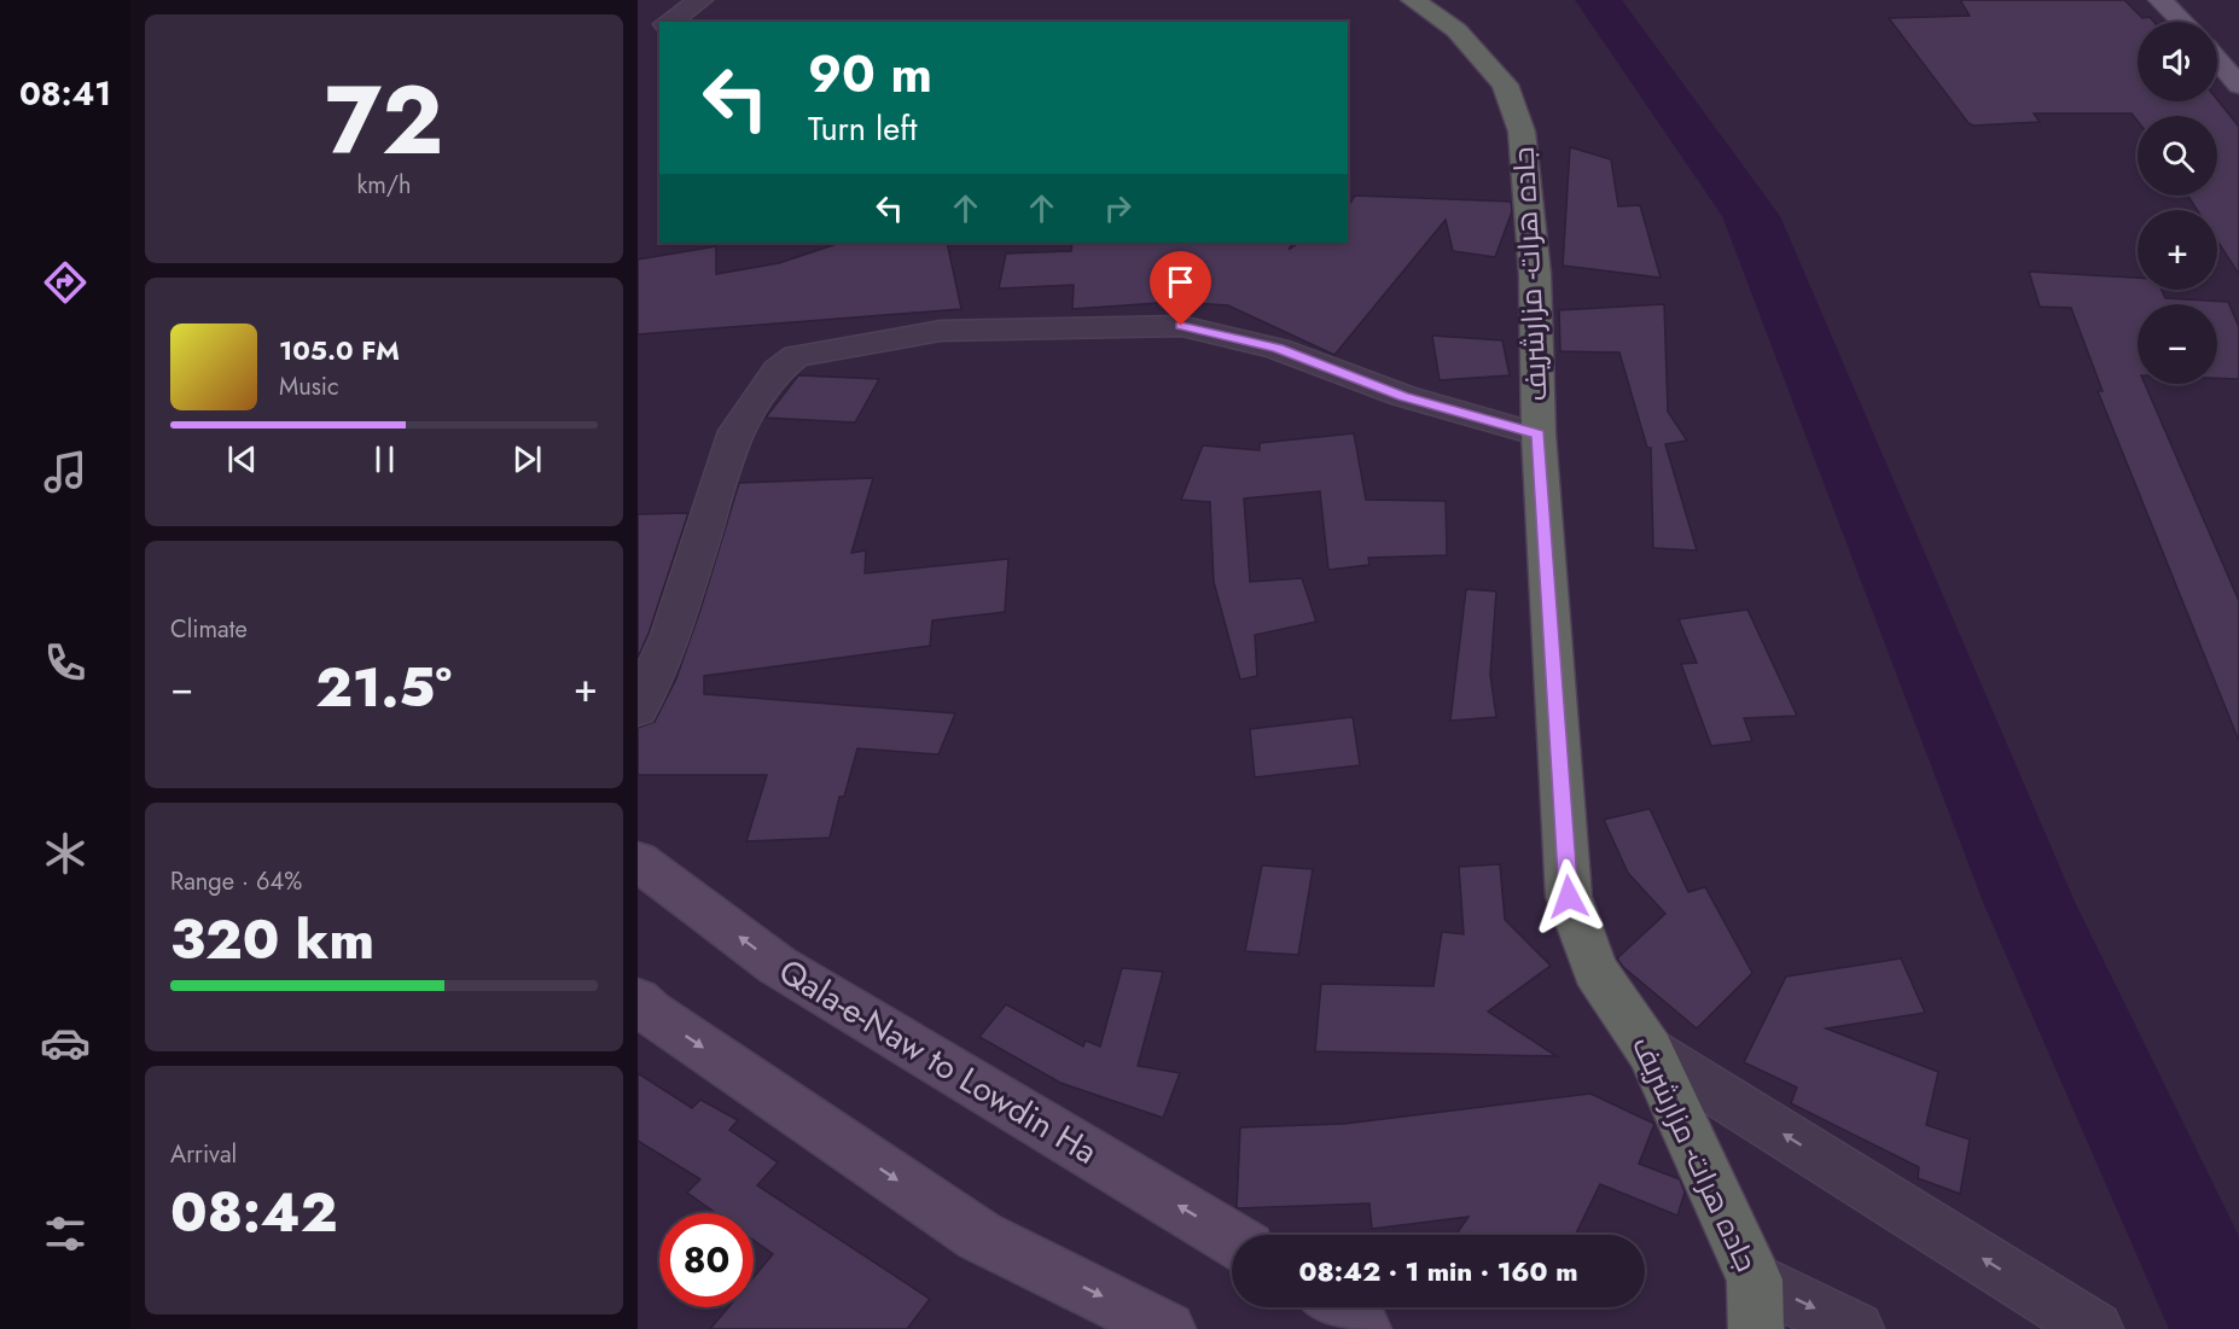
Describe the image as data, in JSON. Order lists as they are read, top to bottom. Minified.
{"streets":{"highway":["جاده هرات- مزارشریف"],"main road":["Qala-e-Naw to Lowdin Ha"]},"page":{"tabs":"08:41","tile":[["72","km/h"],"Climate",["Range · 64%","320 km"],["Arrival","08:42"]],"map_buttons":["+","−"],"turn":["90 m","Turn left"],"song":["105.0 FM","Music"],"heat":["−","21.5°","+"],"limit":"80","trip":"08:42 · 1 min · 160 m"}}
